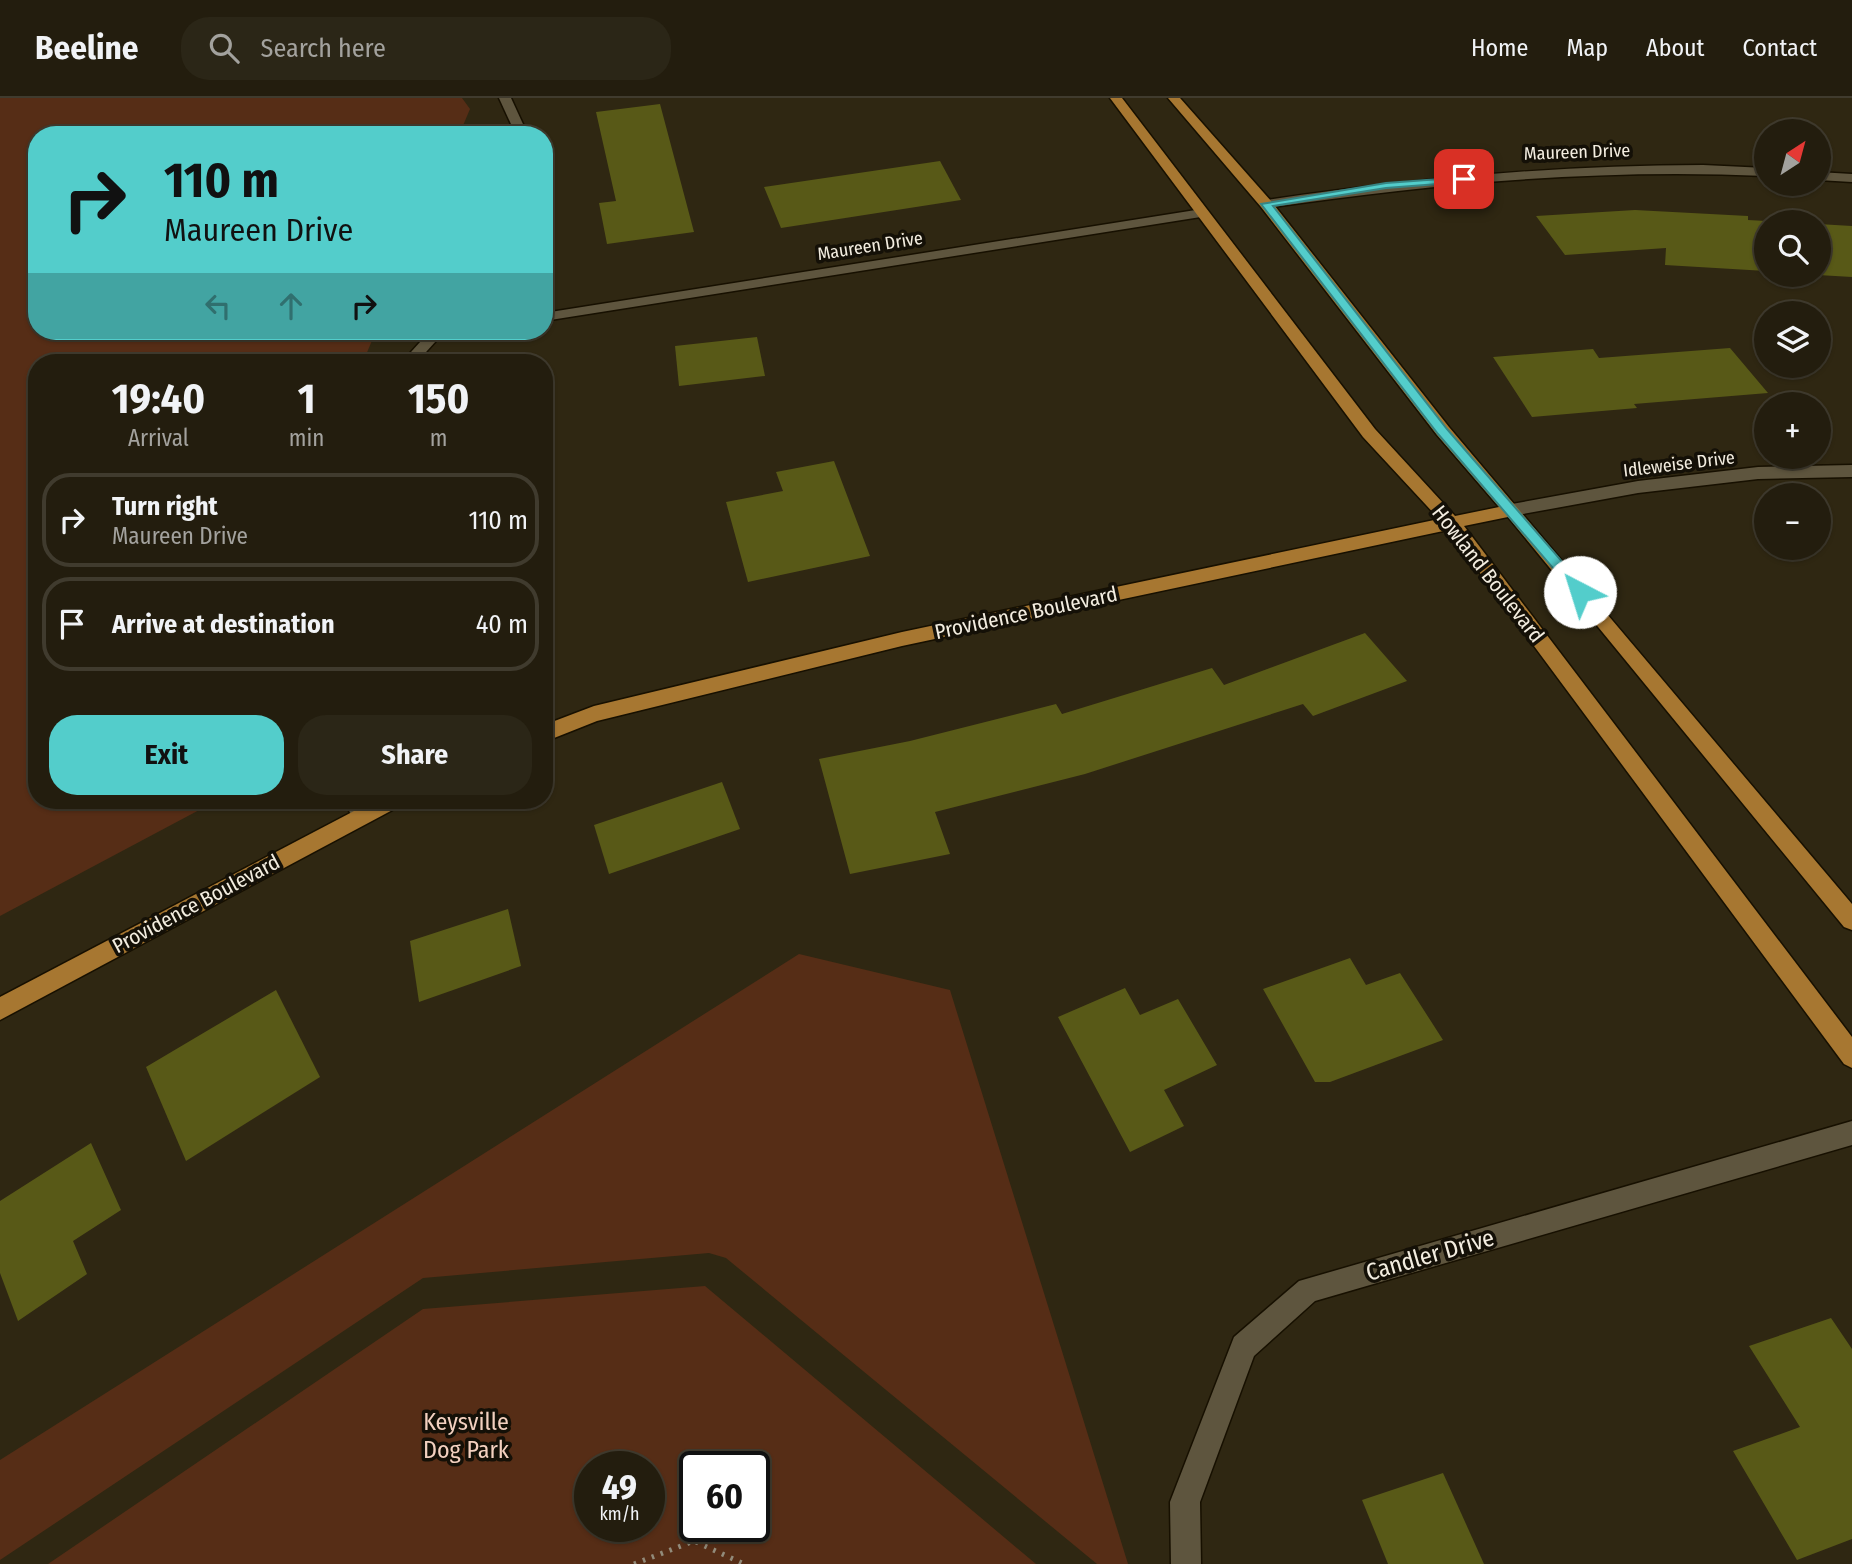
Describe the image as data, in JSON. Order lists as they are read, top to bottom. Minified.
{"streets":{"main road":["Howland Boulevard","Providence Boulevard"],"street":["Maureen Drive","Idleweise Drive","Candler Drive"]},"crossings":[["Maureen Drive","Howland Boulevard"],["Idleweise Drive","Providence Boulevard"],["Howland Boulevard","Providence Boulevard"]],"parks":["Keysville Dog Park"],"north":"top right","page":{"header":"Beeline","search":"Search here","nav":["Home","Map","About","Contact"],"map_buttons":["+","−"],"turn":["110 m","Maureen Drive"],"eta":["19:40","Arrival","1","min","150","m"],"list":[{"name":"Turn right","note":"Maureen Drive","value":"110 m"},{"name":"Arrive at destination","value":"40 m"}],"buttons":["Exit","Share"],"speed":"49 km/h","limit":"60"}}
